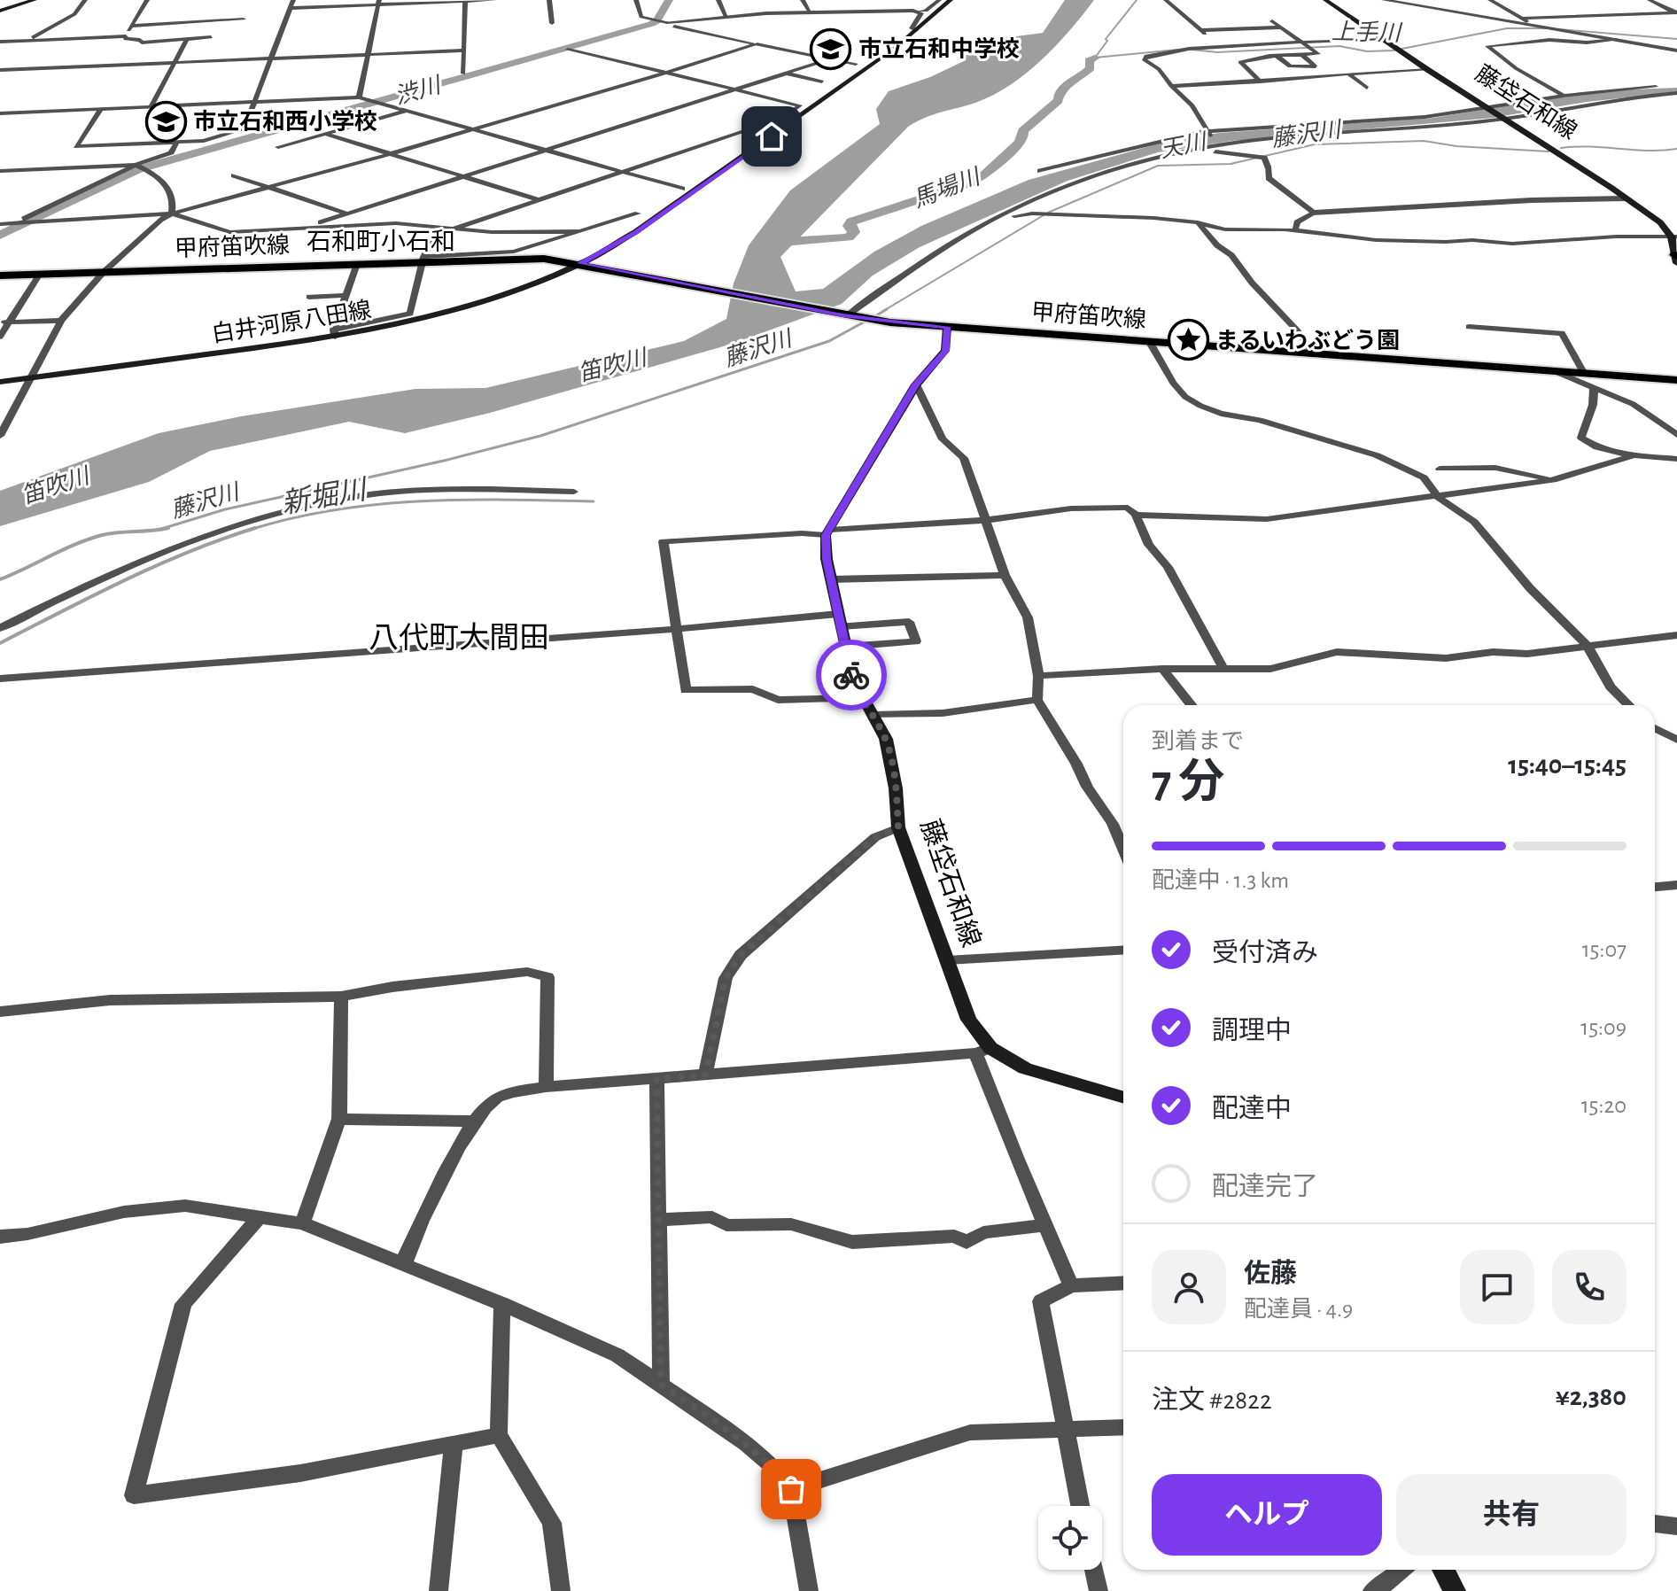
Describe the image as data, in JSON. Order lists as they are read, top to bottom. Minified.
{"streets":{"main road":["藤垈石和線","甲府笛吹線","白井河原八田線"]},"crossings":[["甲府笛吹線","白井河原八田線"]],"districts":["石和町小石和","八代町大間田"],"water":["上手川","渋川","藤沢川","天川","馬場川","笛吹川","新堀川"],"places":{"school or university":["市立石和中学校","市立石和西小学校"],"place":["まるいわぶどう園"]},"page":{"heading":["7 分","到着まで","15:40–15:45"],"panel":["佐藤","配達員 · 4.9","注文 #2822","¥2,380"],"bar":"配達中 · 1.3 km","list":[["受付済み","15:07"],["調理中","15:09"],["配達中","15:20"],"配達完了"],"buttons":["ヘルプ","共有"]}}
